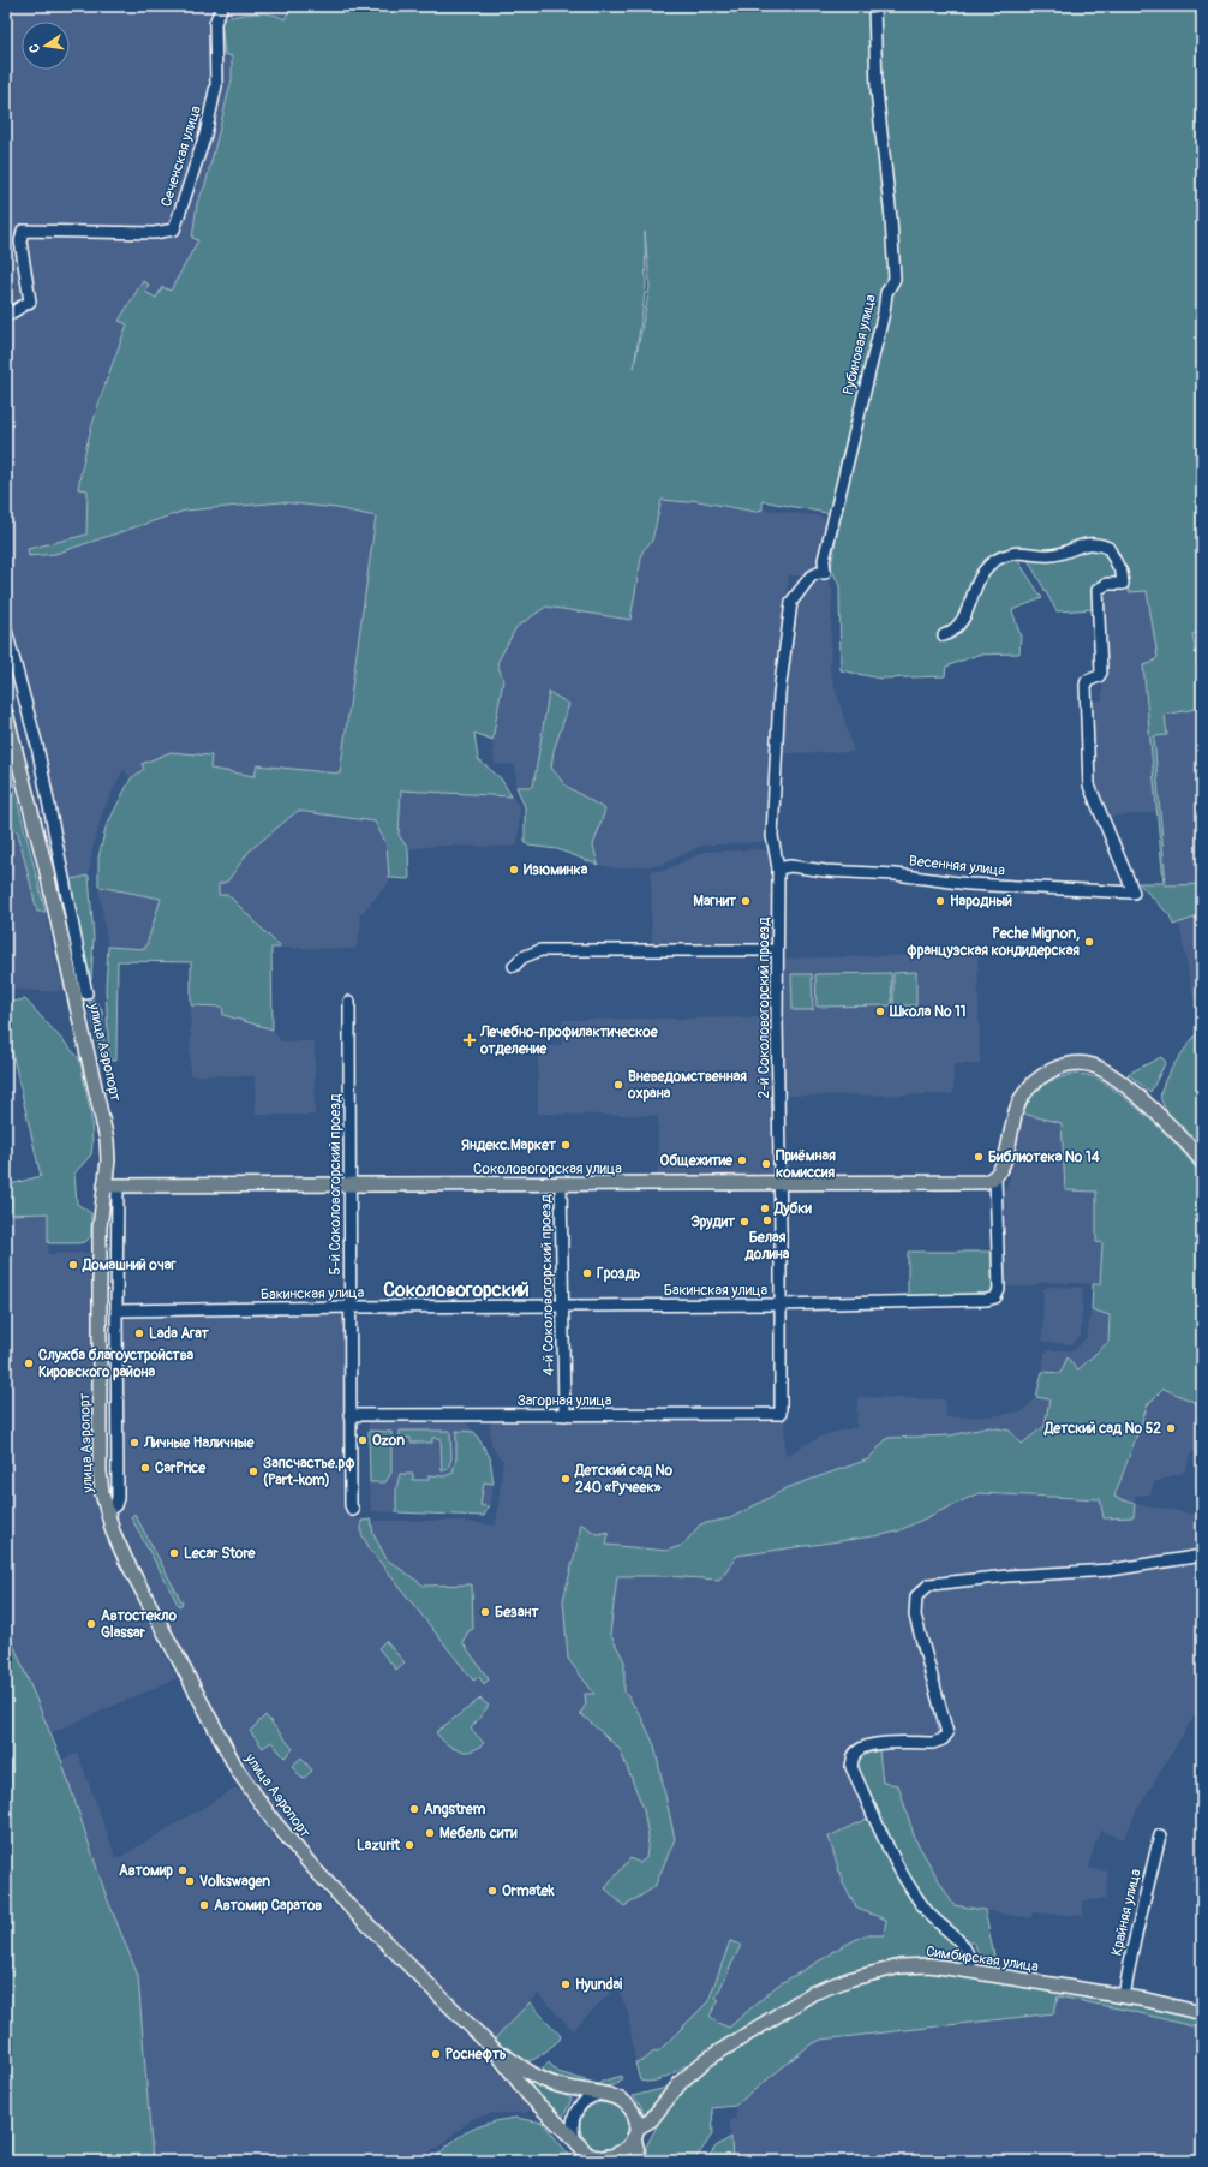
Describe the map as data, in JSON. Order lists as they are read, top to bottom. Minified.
{"streets":{"main road":["улица Аэропорт","Соколовогорская улица","Симбирская улица"],"street":["Сеченская улица","Рубиновая улица","Весенняя улица","2-й Соколовогорский проезд","5-й Соколовогорский проезд","4-й Соколовогорский проезд","Бакинская улица","Загорная улица","Крайняя улица"]},"crossings":[["Рубиновая улица","2-й Соколовогорский проезд"],["Весенняя улица","2-й Соколовогорский проезд"],["2-й Соколовогорский проезд","Соколовогорская улица"],["2-й Соколовогорский проезд","Бакинская улица"],["2-й Соколовогорский проезд","Загорная улица"],["улица Аэропорт","Соколовогорская улица"],["улица Аэропорт","Симбирская улица"],["Соколовогорская улица","5-й Соколовогорский проезд"],["Соколовогорская улица","4-й Соколовогорский проезд"],["Соколовогорская улица","Бакинская улица"],["5-й Соколовогорский проезд","Бакинская улица"],["5-й Соколовогорский проезд","Загорная улица"],["4-й Соколовогорский проезд","Бакинская улица"],["4-й Соколовогорский проезд","Загорная улица"],["Крайняя улица","Симбирская улица"]],"districts":["Соколовогорский"],"places":{"other":["Изюминка","Магнит","Народный","Peche Mignon, французская кондидерская","Школа № 11","Вневедомственная охрана","Яндекс.Маркет","Библиотека № 14","Общежитие","Приёмная комиссия","Дубки","Белая долина","Эрудит","Домашний очаг","Гроздь","Lada Агат","Служба благоустройства Кировского района","Детский сад № 52","Ozon","Личные Наличные","CarPrice","Запсчастье.рф (Part-kom)","Детский сад № 240 «Ручеек»","Lecar Store","Безант","Автостекло Glassar","Angstrem","Мебель сити","Lazurit","Автомир","Volkswagen","Ormatek","Автомир Саратов","Hyundai","Роснефть"],"health":["Лечебно-профилактическое отделение"]},"north":"left"}
